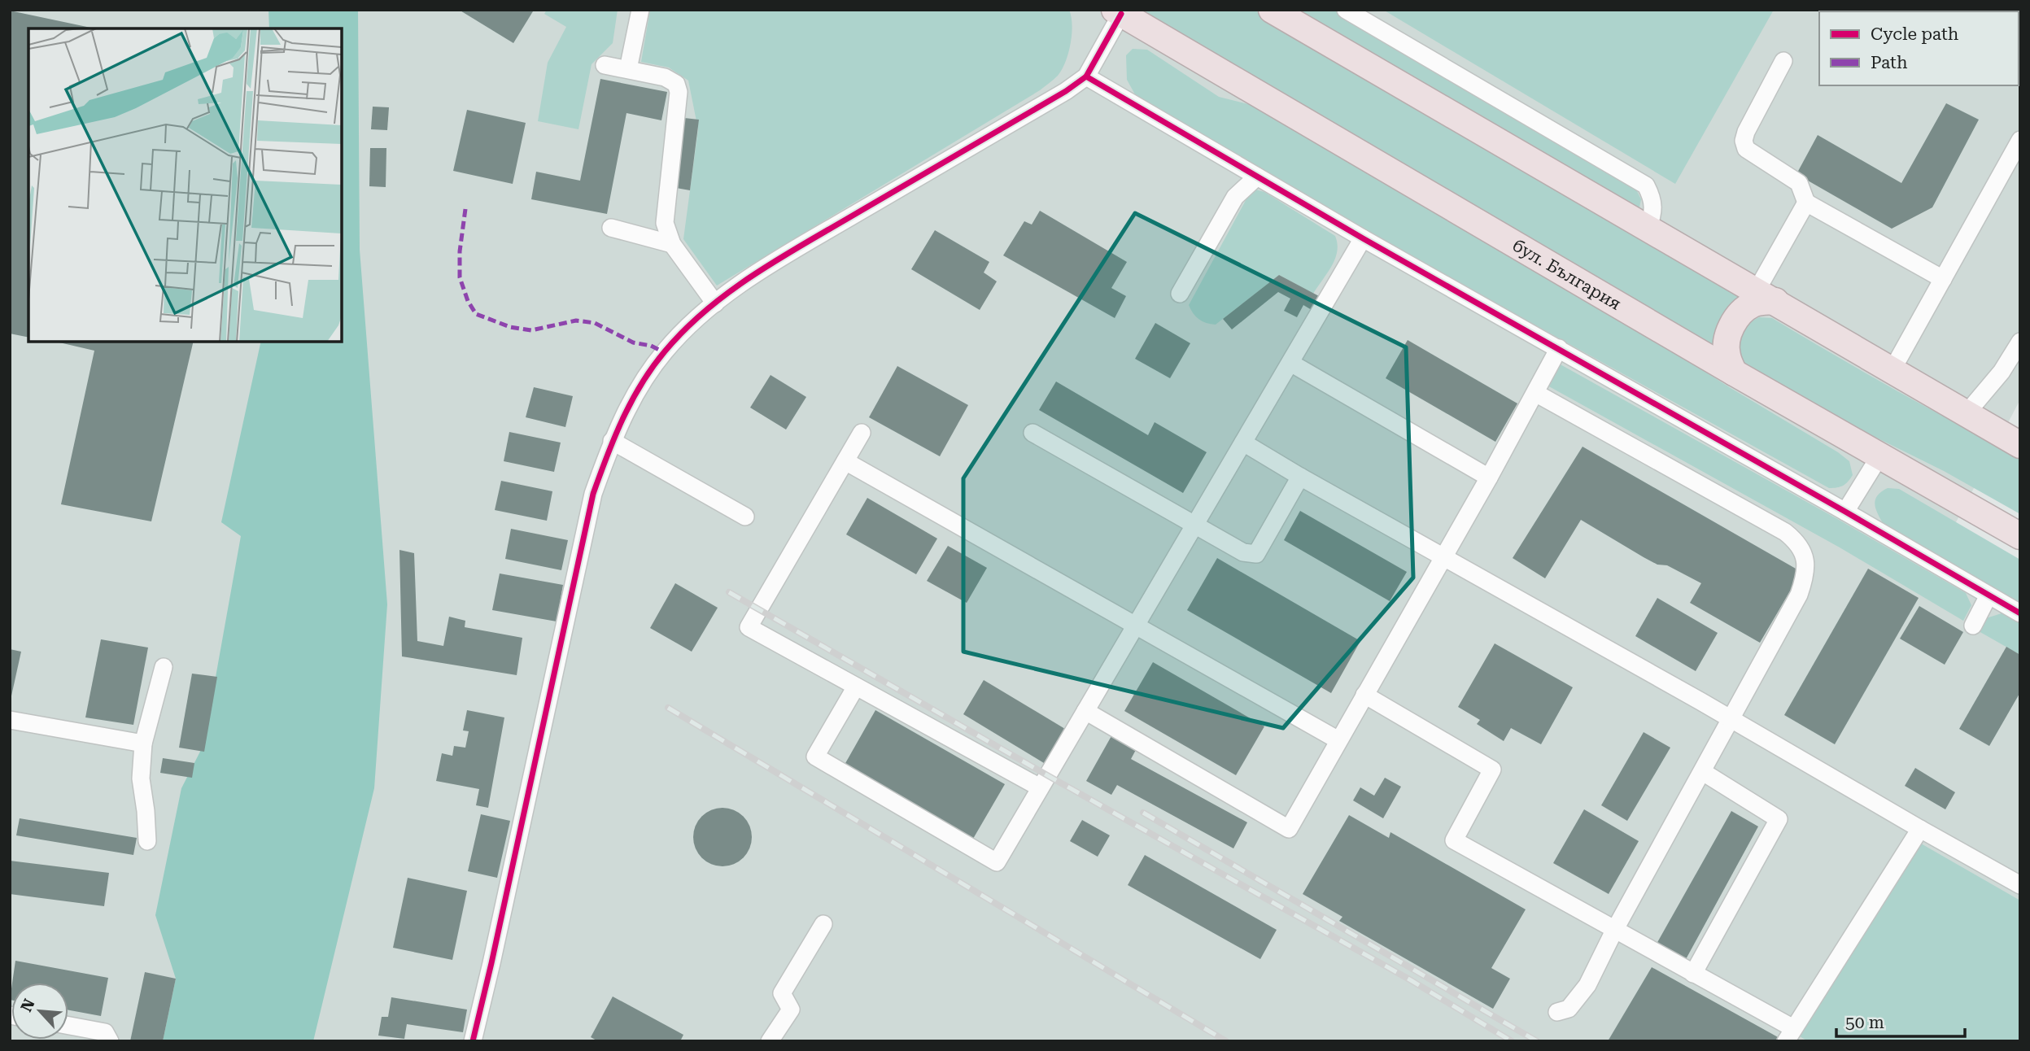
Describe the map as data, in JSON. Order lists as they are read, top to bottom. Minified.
{"streets":{"highway":["бул. България"]},"legend":["Cycle path","Path"],"scale_bar":"50 m","north":"top left"}
